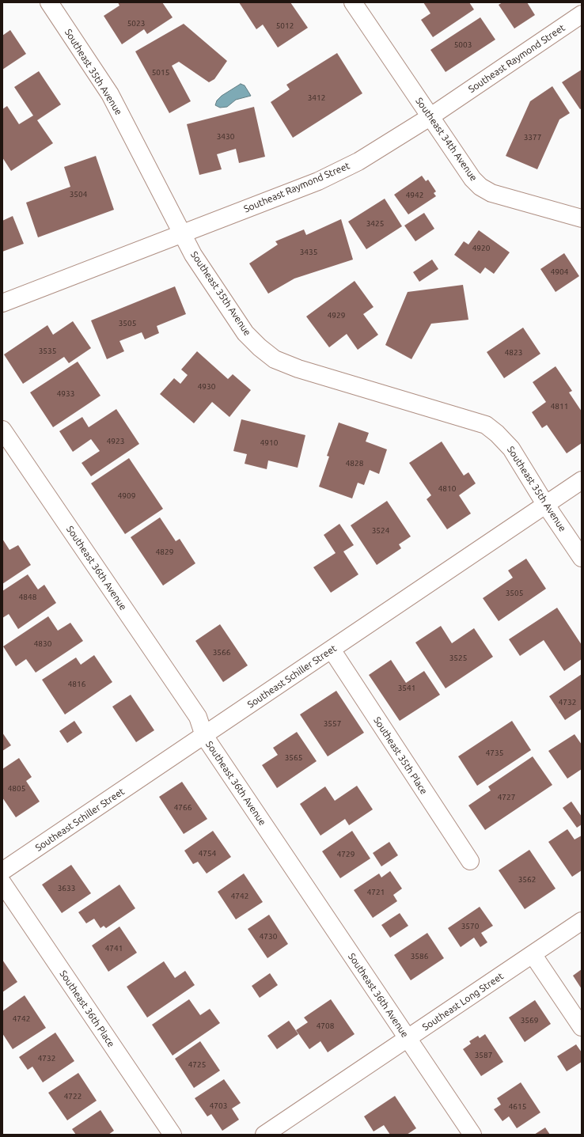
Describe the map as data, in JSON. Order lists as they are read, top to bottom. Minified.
{"streets":{"street":["Southeast Raymond Street","Southeast 35th Avenue","Southeast 34th Avenue","Southeast 36th Avenue","Southeast Schiller Street","Southeast 35th Place","Southeast Long Street","Southeast 36th Place"]},"crossings":[["Southeast Raymond Street","Southeast 35th Avenue"],["Southeast Raymond Street","Southeast 34th Avenue"],["Southeast 35th Avenue","Southeast Schiller Street"],["Southeast 36th Avenue","Southeast Schiller Street"],["Southeast 36th Avenue","Southeast Long Street"],["Southeast Schiller Street","Southeast 35th Place"]],"house_numbers":["5023","5012","5003","5015","3412","3430","3377","3504","4942","3425","4920","3435","4904","4929","3505","3535","4823","4930","4933","4811","4923","4910","4828","4810","4909","3524","4829","3505","4848","4830","3566","3525","4816","3541","4732","3557","4735","3565","4805","4727","4766","4754","4729","3562","3633","4721","4742","3570","4730","4741","3586","4742","3569","4708","3587","4732","4725","4722","4703","4615"]}
